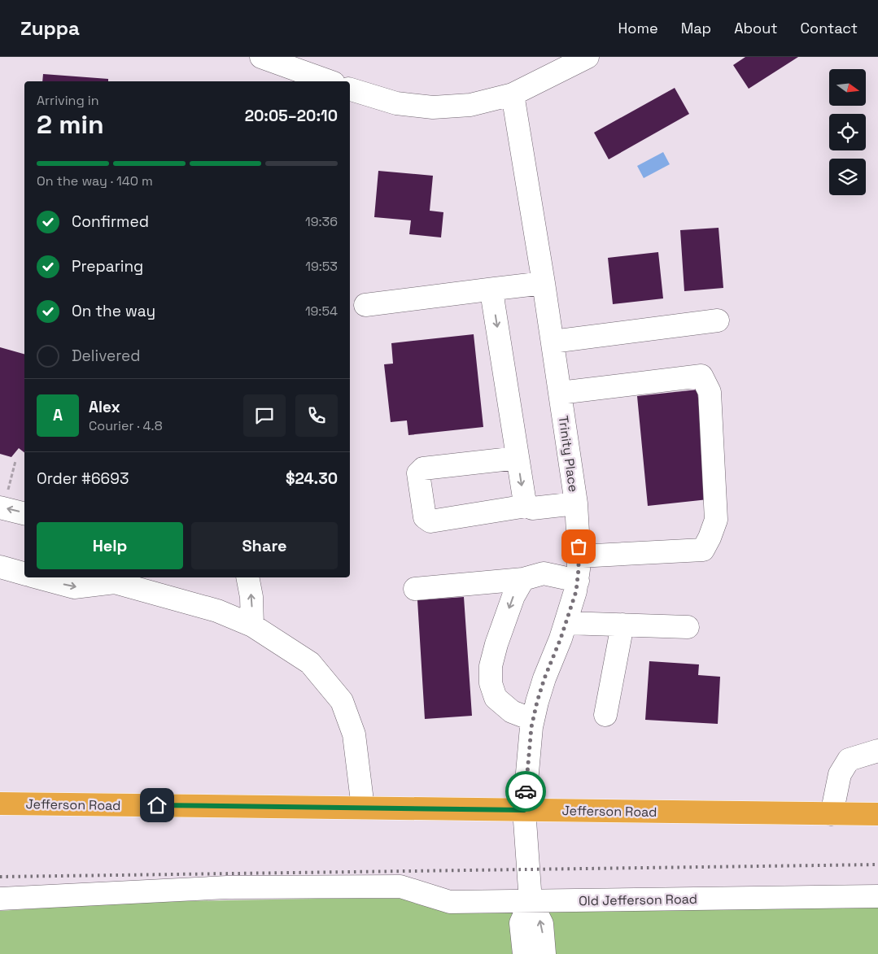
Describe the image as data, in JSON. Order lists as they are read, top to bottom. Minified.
{"streets":{"highway":["Jefferson Road"],"street":["Trinity Place","Old Jefferson Road"]},"crossings":[["Trinity Place","Jefferson Road"],["Trinity Place","Old Jefferson Road"]],"north":"right","page":{"header":"Zuppa","nav":["Home","Map","About","Contact"],"heading":["2 min","Arriving in","20:05–20:10"],"panel":["Alex","Courier · 4.8","Order #6693","$24.30"],"bar":"On the way · 140 m","list":[["Confirmed","19:36"],["Preparing","19:53"],["On the way","19:54"],"Delivered"],"round":"A","buttons":["Help","Share"]}}
